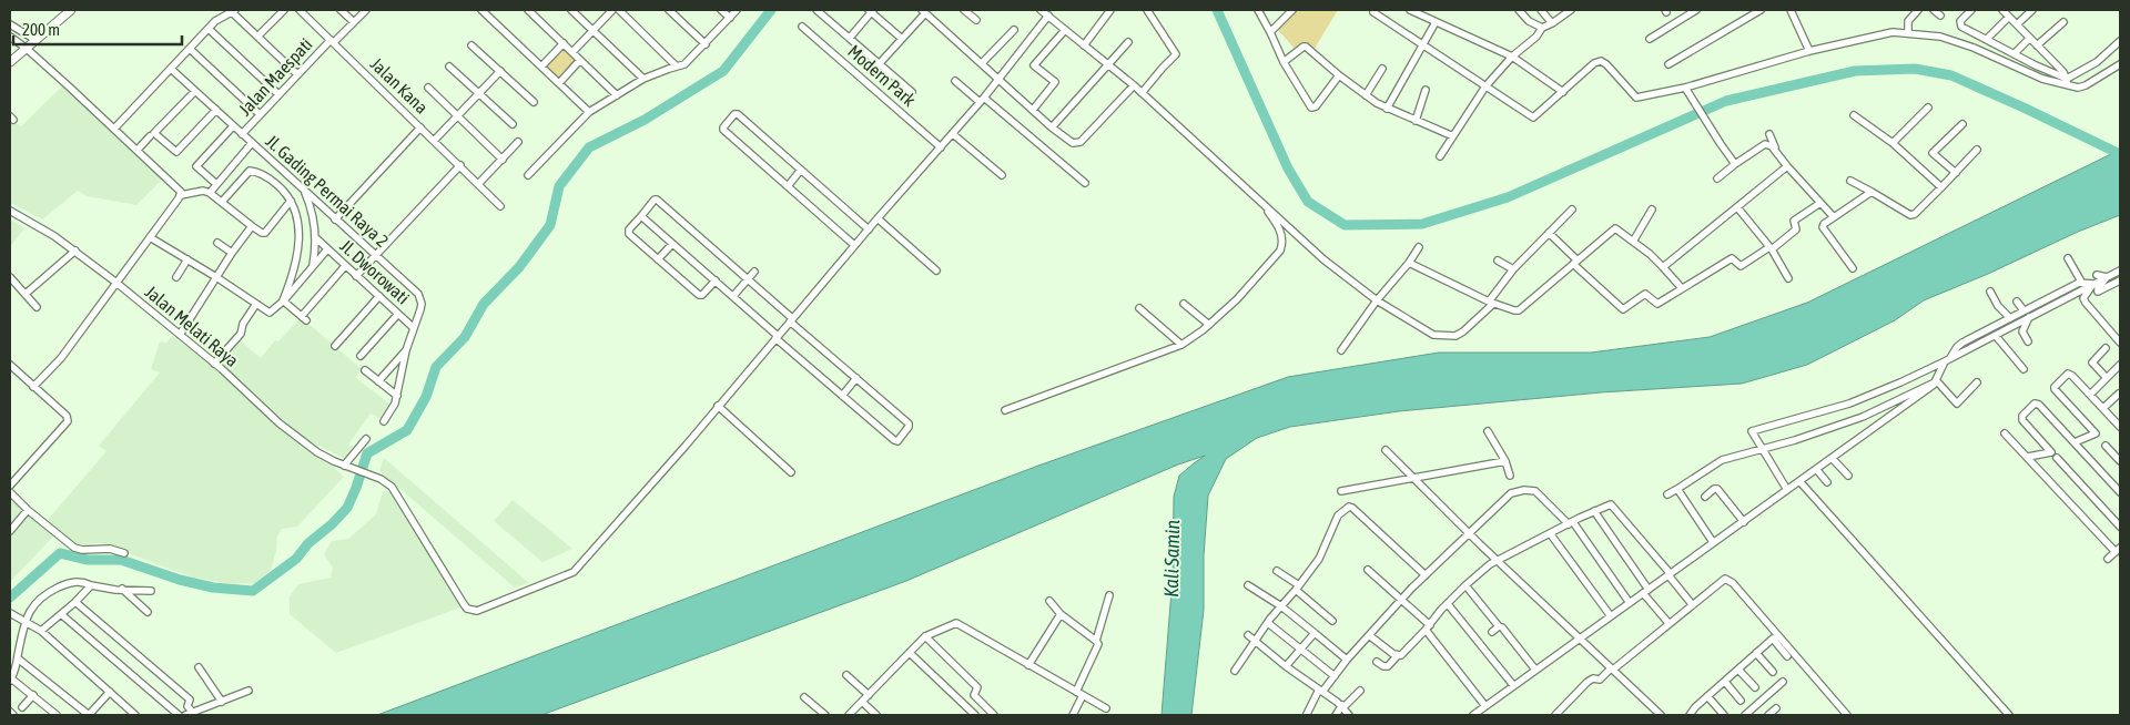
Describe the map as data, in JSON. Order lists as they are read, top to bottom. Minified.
{"streets":{"street":["Modern Park","Jalan Maespati","Jalan Kana","Jl. Gading Permai Raya 2","Jl. Dworowati","Jalan Melati Raya"]},"crossings":[["Jalan Maespati","Jalan Kana"],["Jalan Maespati","Jl. Gading Permai Raya 2"],["Jl. Gading Permai Raya 2","Jl. Dworowati"]],"water":["Kali Samin"],"scale_bar":"200 m"}
